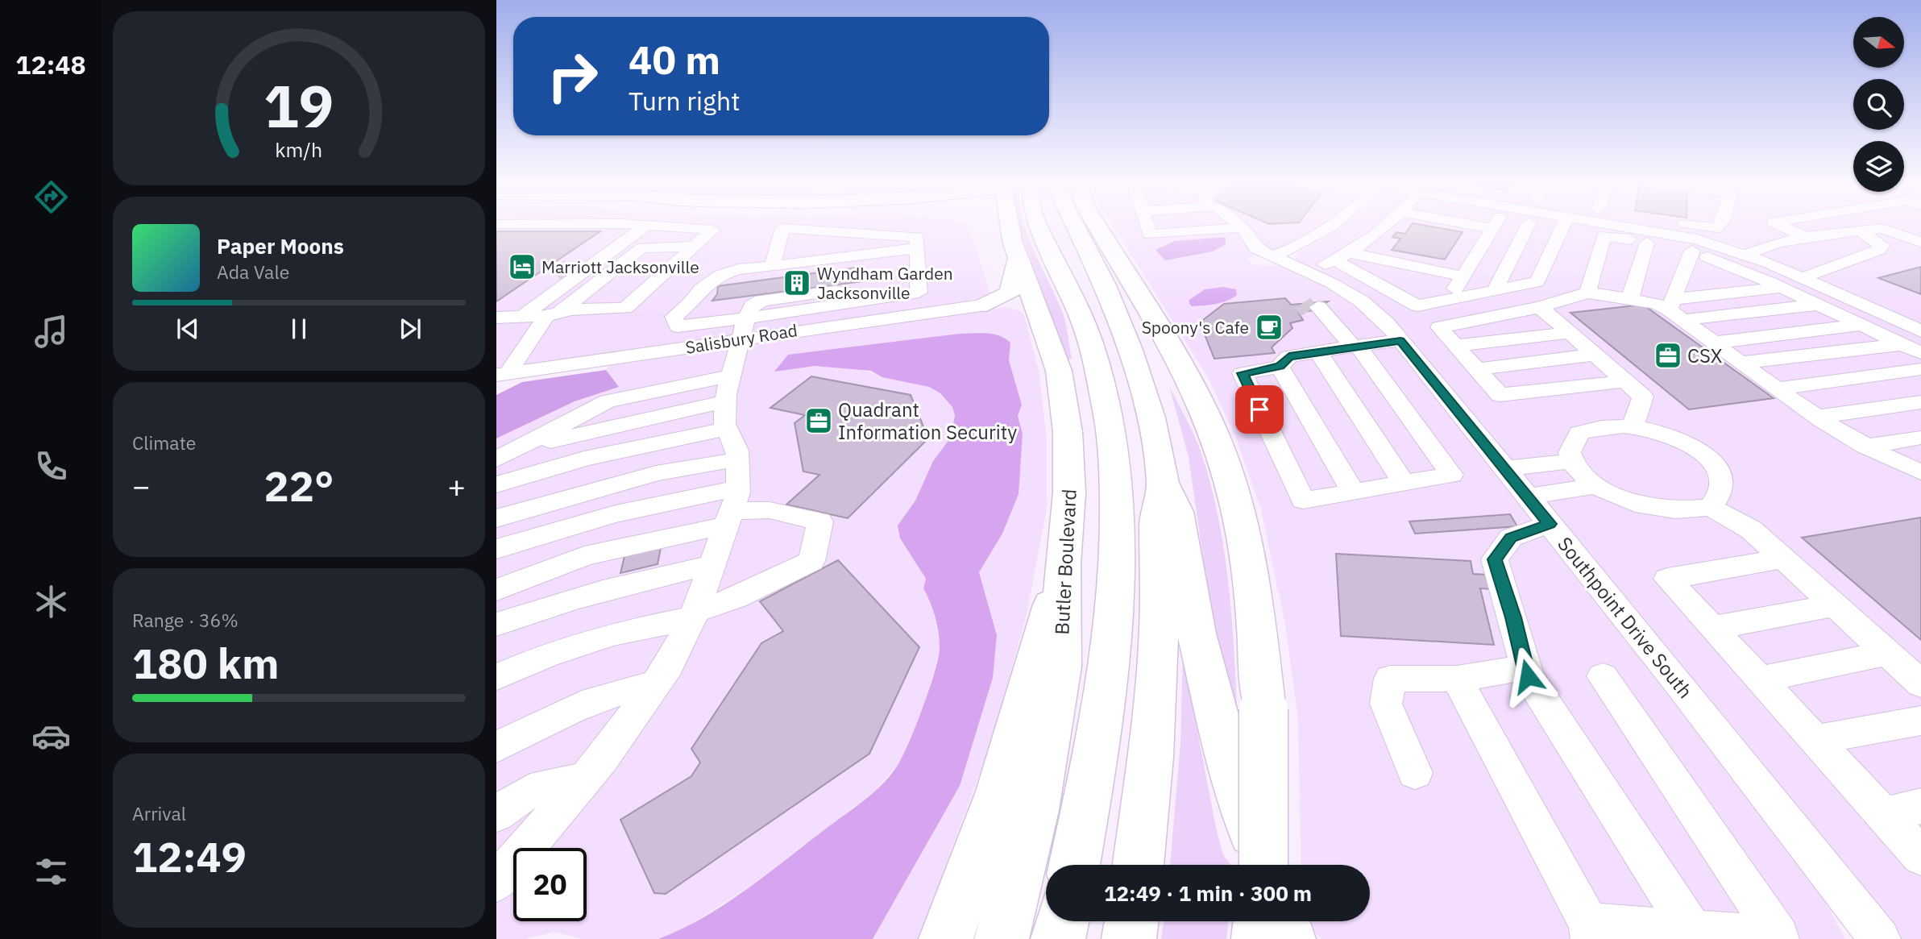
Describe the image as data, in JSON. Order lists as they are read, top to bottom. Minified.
{"streets":{"highway":["Butler Boulevard"],"street":["Salisbury Road","Southpoint Drive South"]},"places":{"hotel":["Marriott Jacksonville"],"building":["Wyndham Garden Jacksonville"],"cafe":["Spoony's Cafe"],"office":["CSX","Quadrant Information Security"]},"north":"right","page":{"tabs":"12:48","turn":["40 m","Turn right"],"song":["Paper Moons","Ada Vale"],"tile":["Climate",["Range · 36%","180 km"],["Arrival","12:49"]],"heat":["−","22°","+"],"limit":"20","trip":"12:49 · 1 min · 300 m","gauge":["19","km/h"]}}
